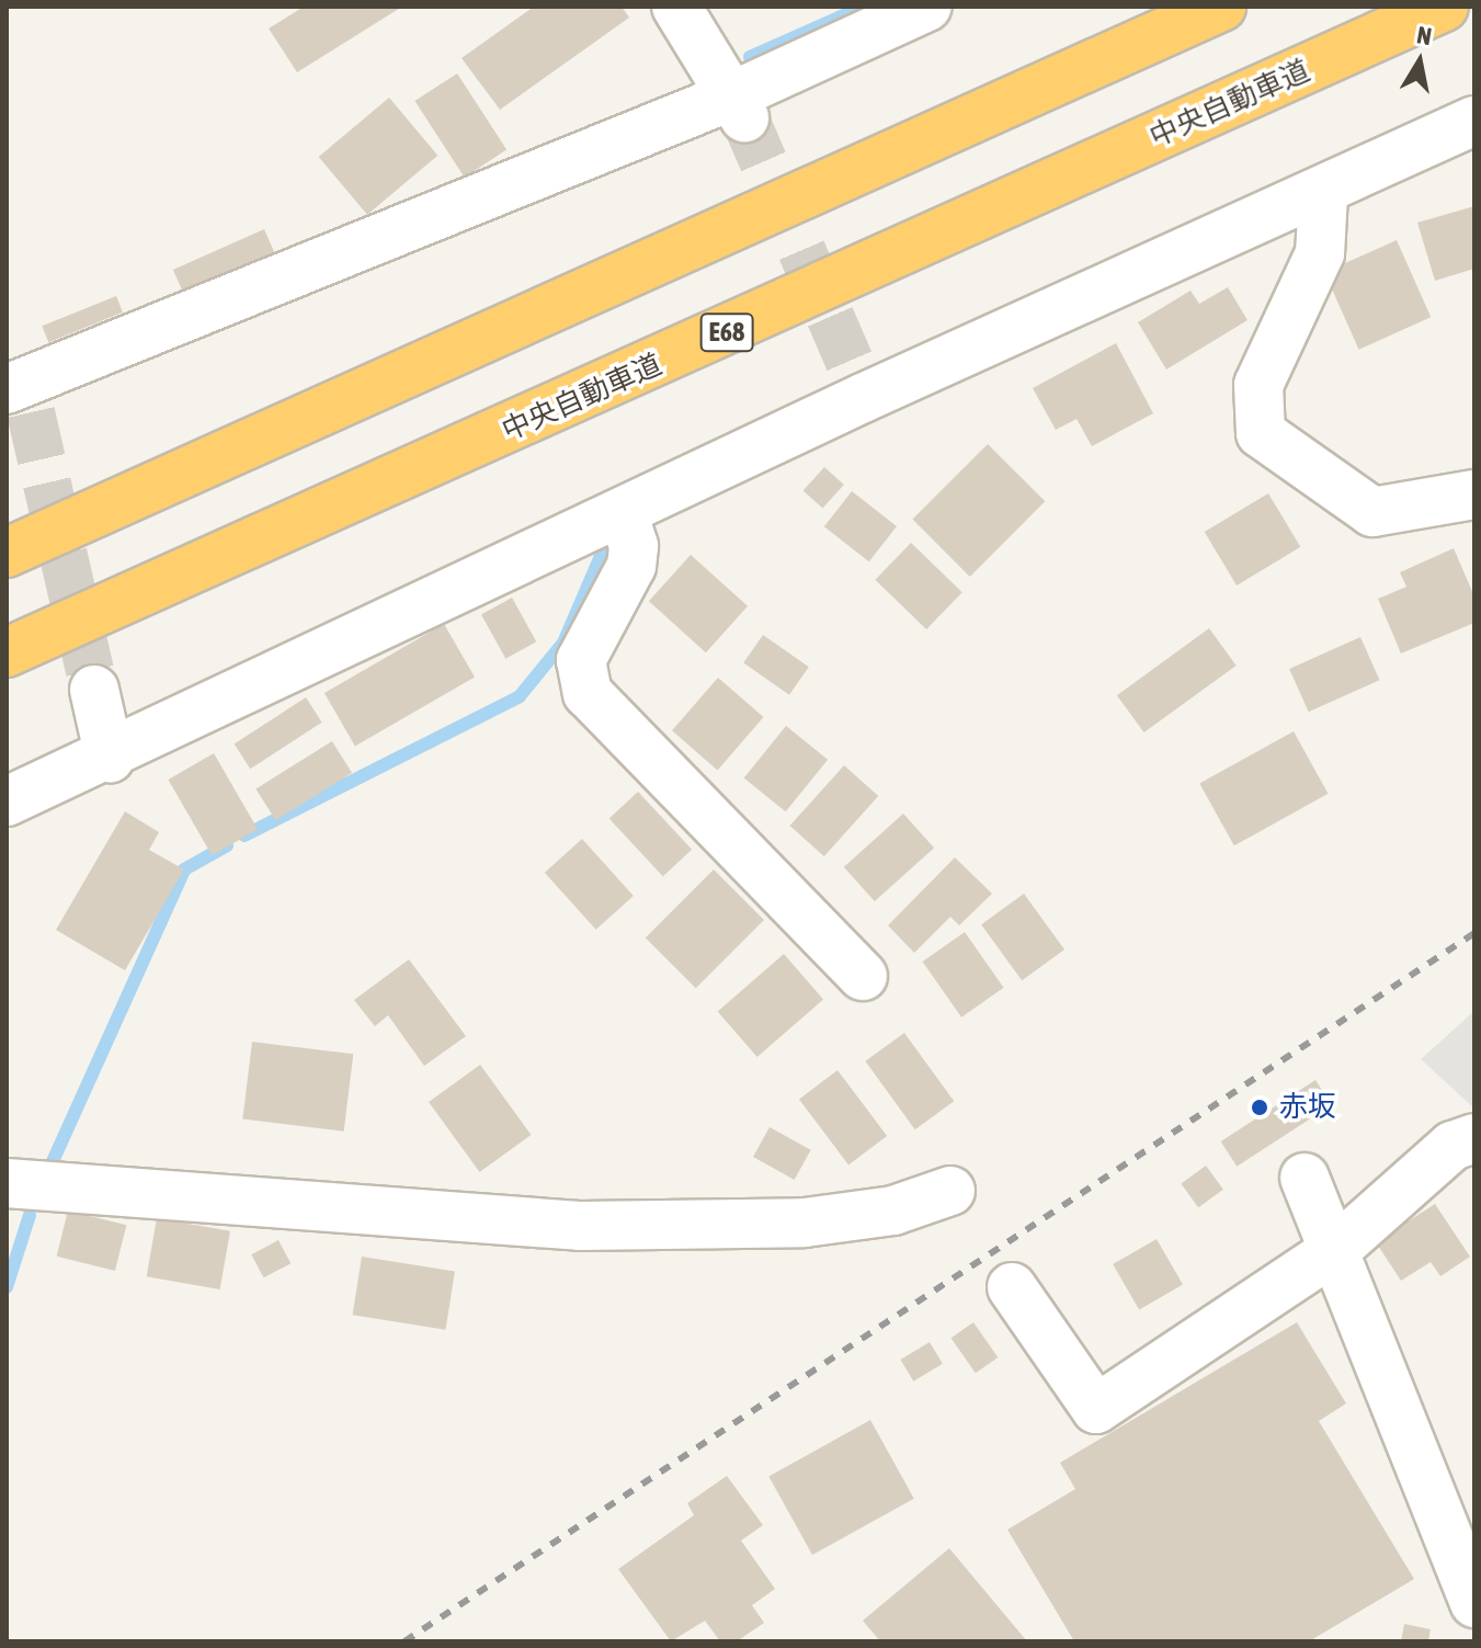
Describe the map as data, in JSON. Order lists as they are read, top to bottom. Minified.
{"streets":{"highway":["中央自動車道","E68"]},"places":["赤坂"],"north":"top"}
